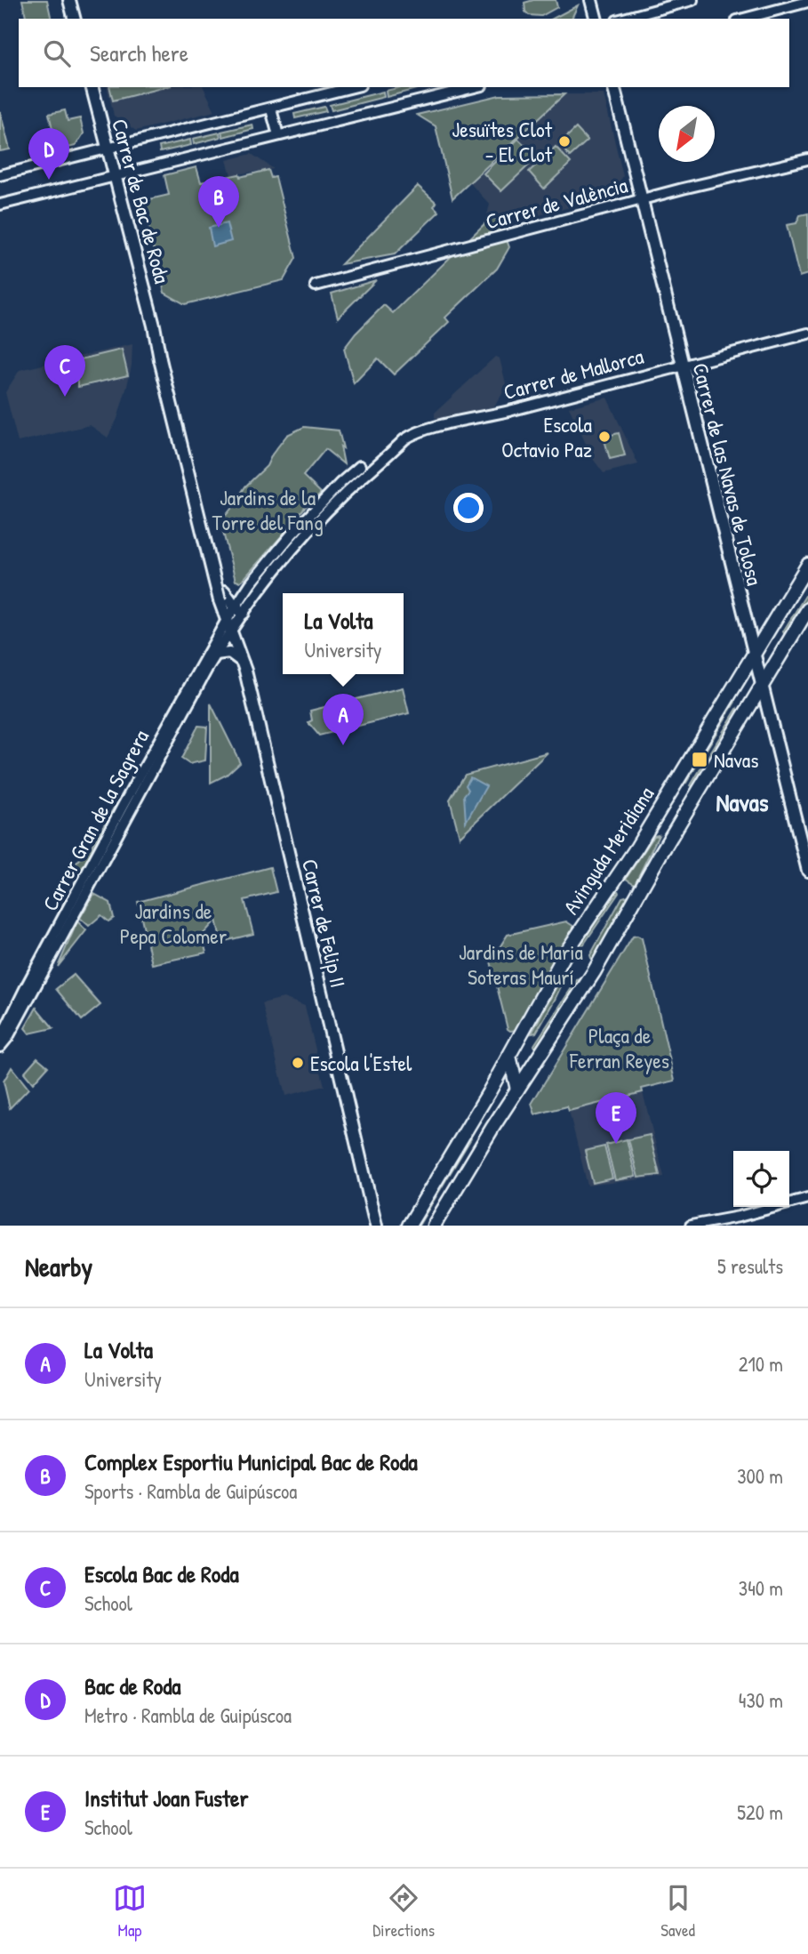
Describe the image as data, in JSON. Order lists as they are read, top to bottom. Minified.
{"streets":{"main road":["Carrer de Bac de Roda","Carrer de las Navas de Tolosa","Avinguda Meridiana","Carrer de Felip II"],"street":["Carrer de València","Carrer de Mallorca","Carrer Gran de la Sagrera"]},"crossings":[["Carrer de Bac de Roda","Carrer de Felip II"],["Carrer de València","Carrer de las Navas de Tolosa"],["Carrer de Mallorca","Carrer de las Navas de Tolosa"],["Carrer de las Navas de Tolosa","Avinguda Meridiana"],["Carrer Gran de la Sagrera","Carrer de Felip II"]],"districts":["Navas"],"parks":["Jardins de la Torre del Fang","Jardins de Pepa Colomer","Jardins de Maria Soteras Maurí","Plaça de Ferran Reyes"],"places":{"other":["Jesuïtes Clot - El Clot","Escola Octavio Paz","Escola l'Estel"],"transit":["Navas"]},"north":"bottom left","page":{"search":"Search here","pins":["D","B","C","A","E"],"popup":["La Volta","University"],"heading":["Nearby","5 results"],"list":[{"mark":"A","name":"La Volta","note":"University","value":"210 m"},{"mark":"B","name":"Complex Esportiu Municipal Bac de Roda","note":"Sports · Rambla de Guipúscoa","value":"300 m"},{"mark":"C","name":"Escola Bac de Roda","note":"School","value":"340 m"},{"mark":"D","name":"Bac de Roda","note":"Metro · Rambla de Guipúscoa","value":"430 m"},{"mark":"E","name":"Institut Joan Fuster","note":"School","value":"520 m"}],"nav":["Map","Directions","Saved"]}}
